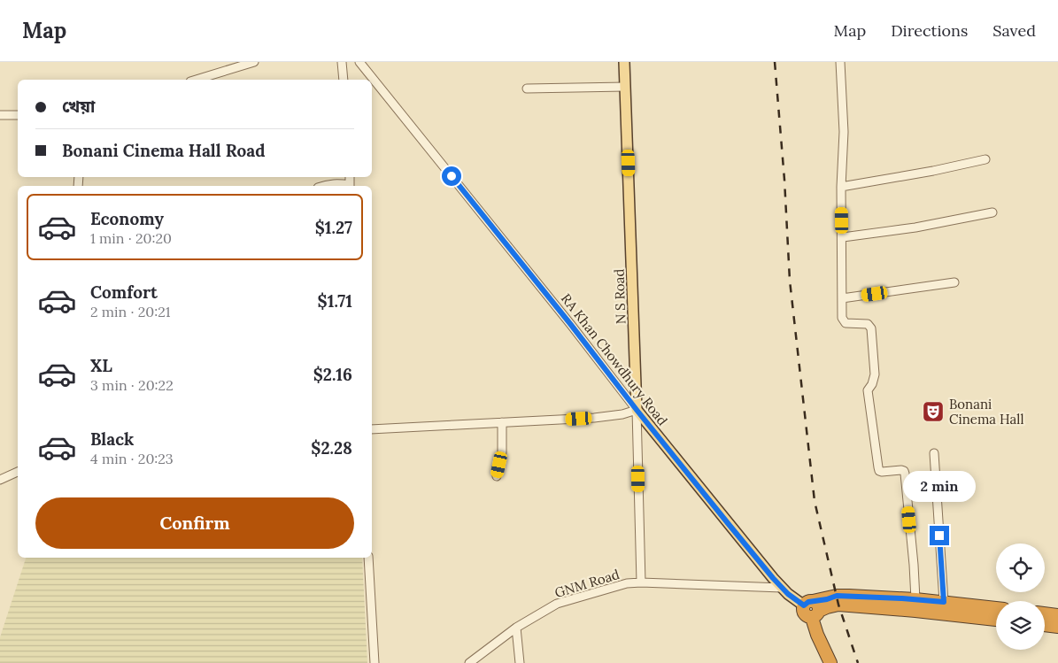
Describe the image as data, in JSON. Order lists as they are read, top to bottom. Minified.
{"streets":{"main road":["N S Road","RA Khan Chowdhury Road"],"street":["GNM Road"]},"crossings":[["N S Road","RA Khan Chowdhury Road"],["N S Road","GNM Road"],["RA Khan Chowdhury Road","GNM Road"]],"places":{"theatre":["Bonani Cinema Hall"]},"page":{"header":"Map","nav":["Map","Directions","Saved"],"banner":["খেয়া","Bonani Cinema Hall Road"],"list":[{"name":"Economy","note":"1 min · 20:20","value":"$1.27"},{"name":"Comfort","note":"2 min · 20:21","value":"$1.71"},{"name":"XL","note":"3 min · 20:22","value":"$2.16"},{"name":"Black","note":"4 min · 20:23","value":"$2.28"}],"bubble":"2 min","buttons":"Confirm"}}
